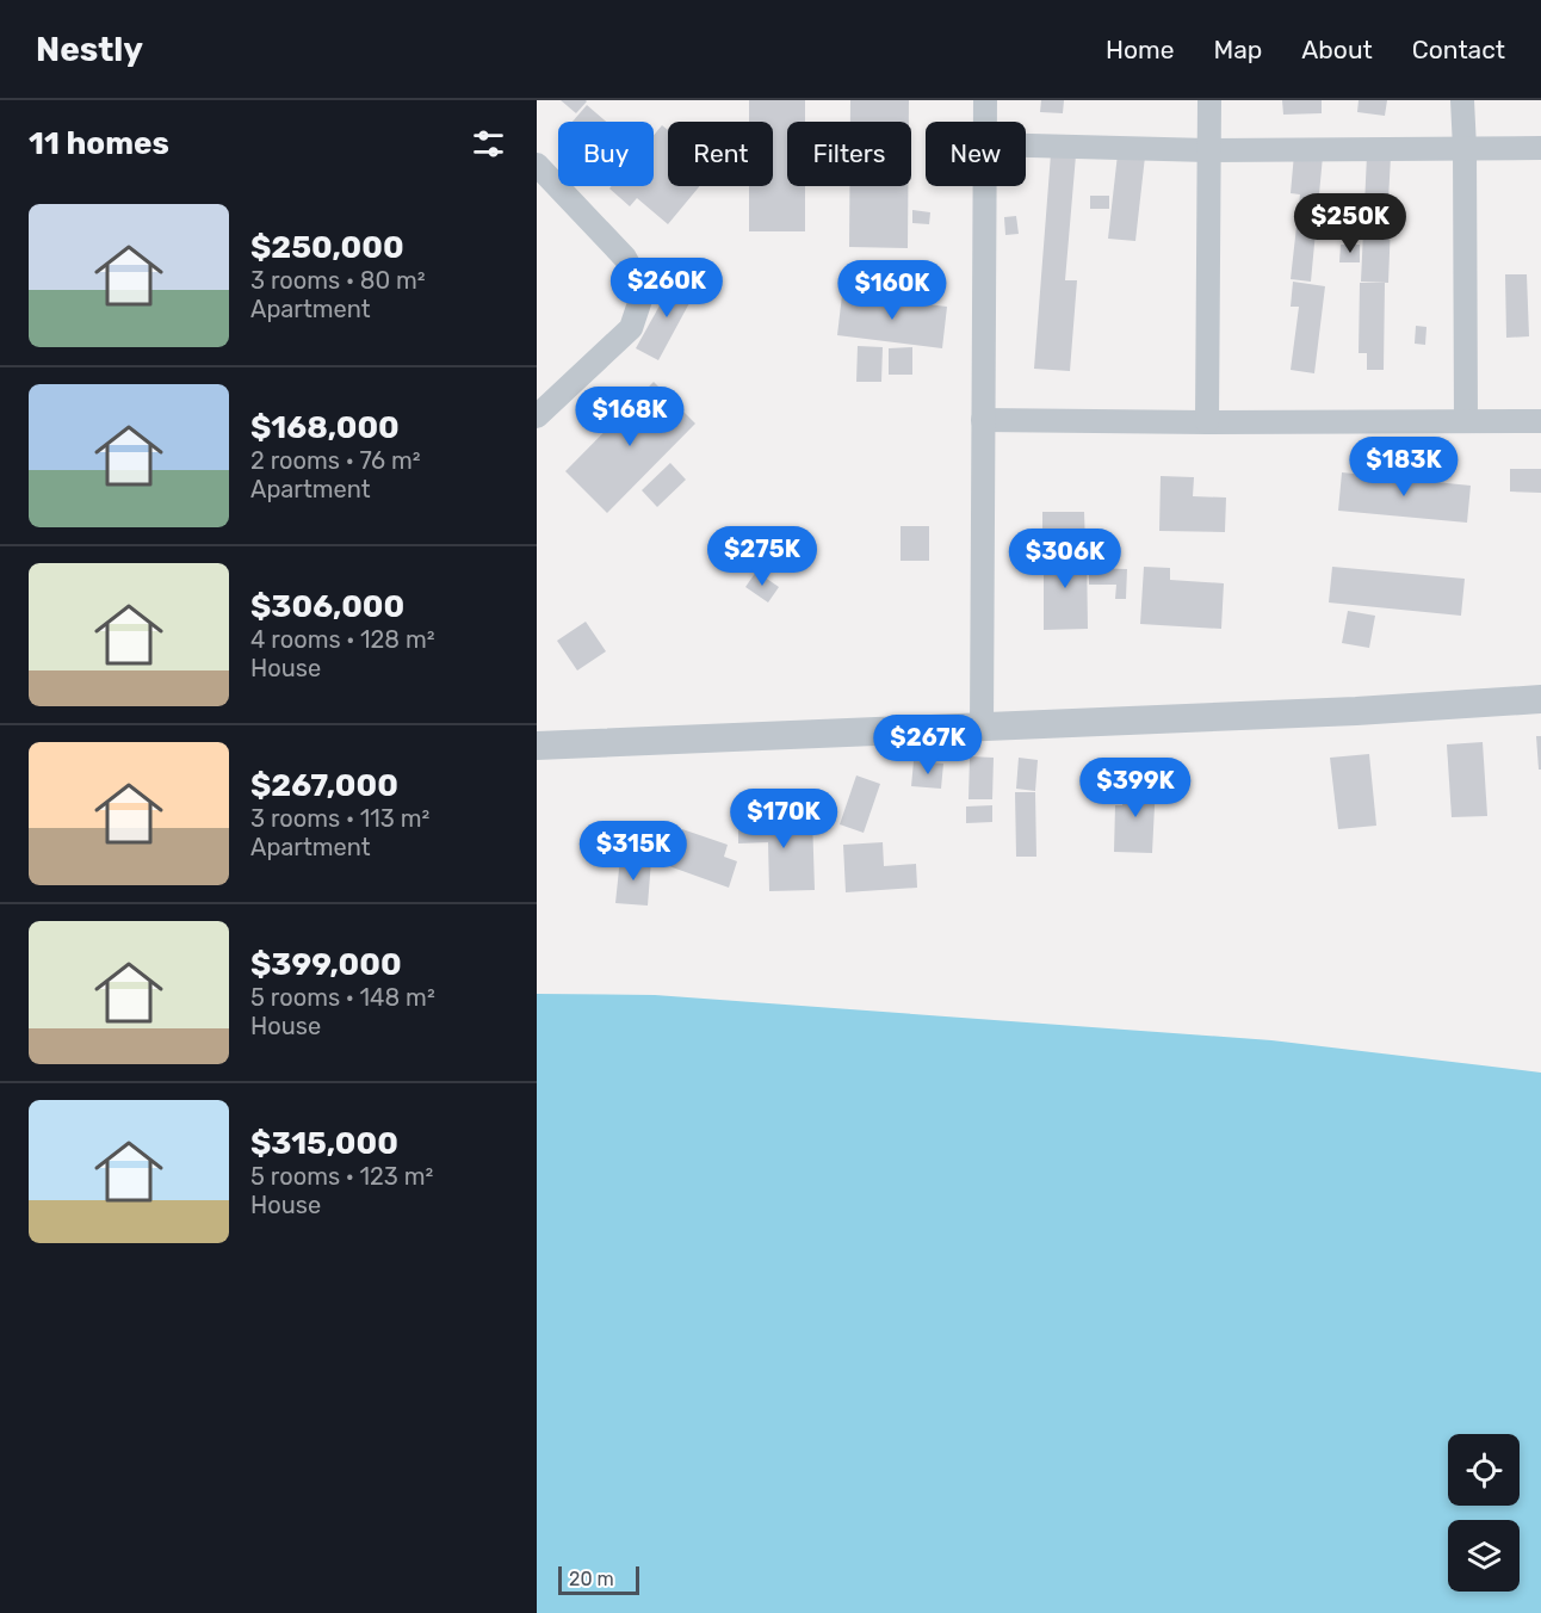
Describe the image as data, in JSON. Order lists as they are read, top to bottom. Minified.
{"scale_bar":"20 m","page":{"header":"Nestly","nav":["Home","Map","About","Contact"],"heading":"11 homes","chip":["Buy","Rent","Filters","New"],"list":[{"name":"$250,000","note":"3 rooms · 80 m² · Apartment"},{"name":"$168,000","note":"2 rooms · 76 m² · Apartment"},{"name":"$306,000","note":"4 rooms · 128 m² · House"},{"name":"$267,000","note":"3 rooms · 113 m² · Apartment"},{"name":"$399,000","note":"5 rooms · 148 m² · House"},{"name":"$315,000","note":"5 rooms · 123 m² · House"}],"price":["$250K","$260K","$160K","$168K","$183K","$275K","$306K","$267K","$399K","$170K","$315K"],"scale":"20 m"}}
